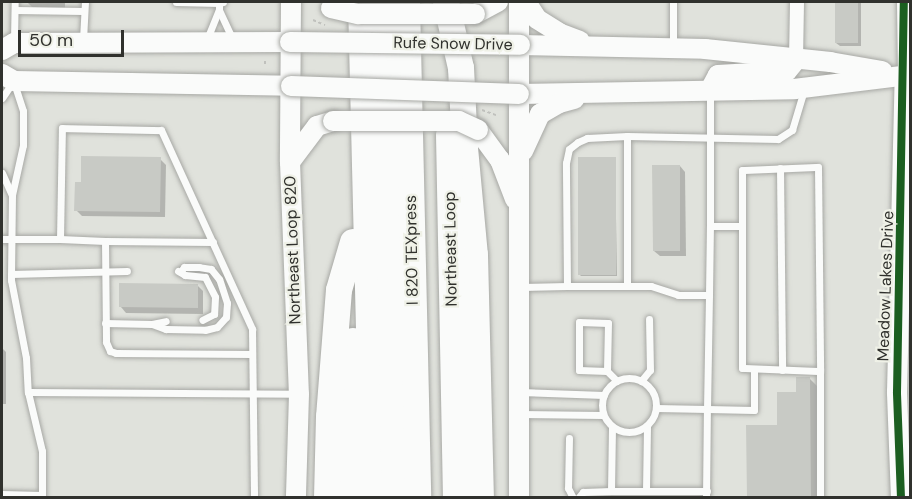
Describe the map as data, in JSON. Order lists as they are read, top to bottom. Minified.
{"streets":{"highway":["Northeast Loop","I 820 TEXpress"],"main road":["Rufe Snow Drive","Northeast Loop 820","Meadow Lakes Drive"]},"crossings":[["Rufe Snow Drive","Northeast Loop 820"],["Rufe Snow Drive","Meadow Lakes Drive"]],"scale_bar":"50 m"}
